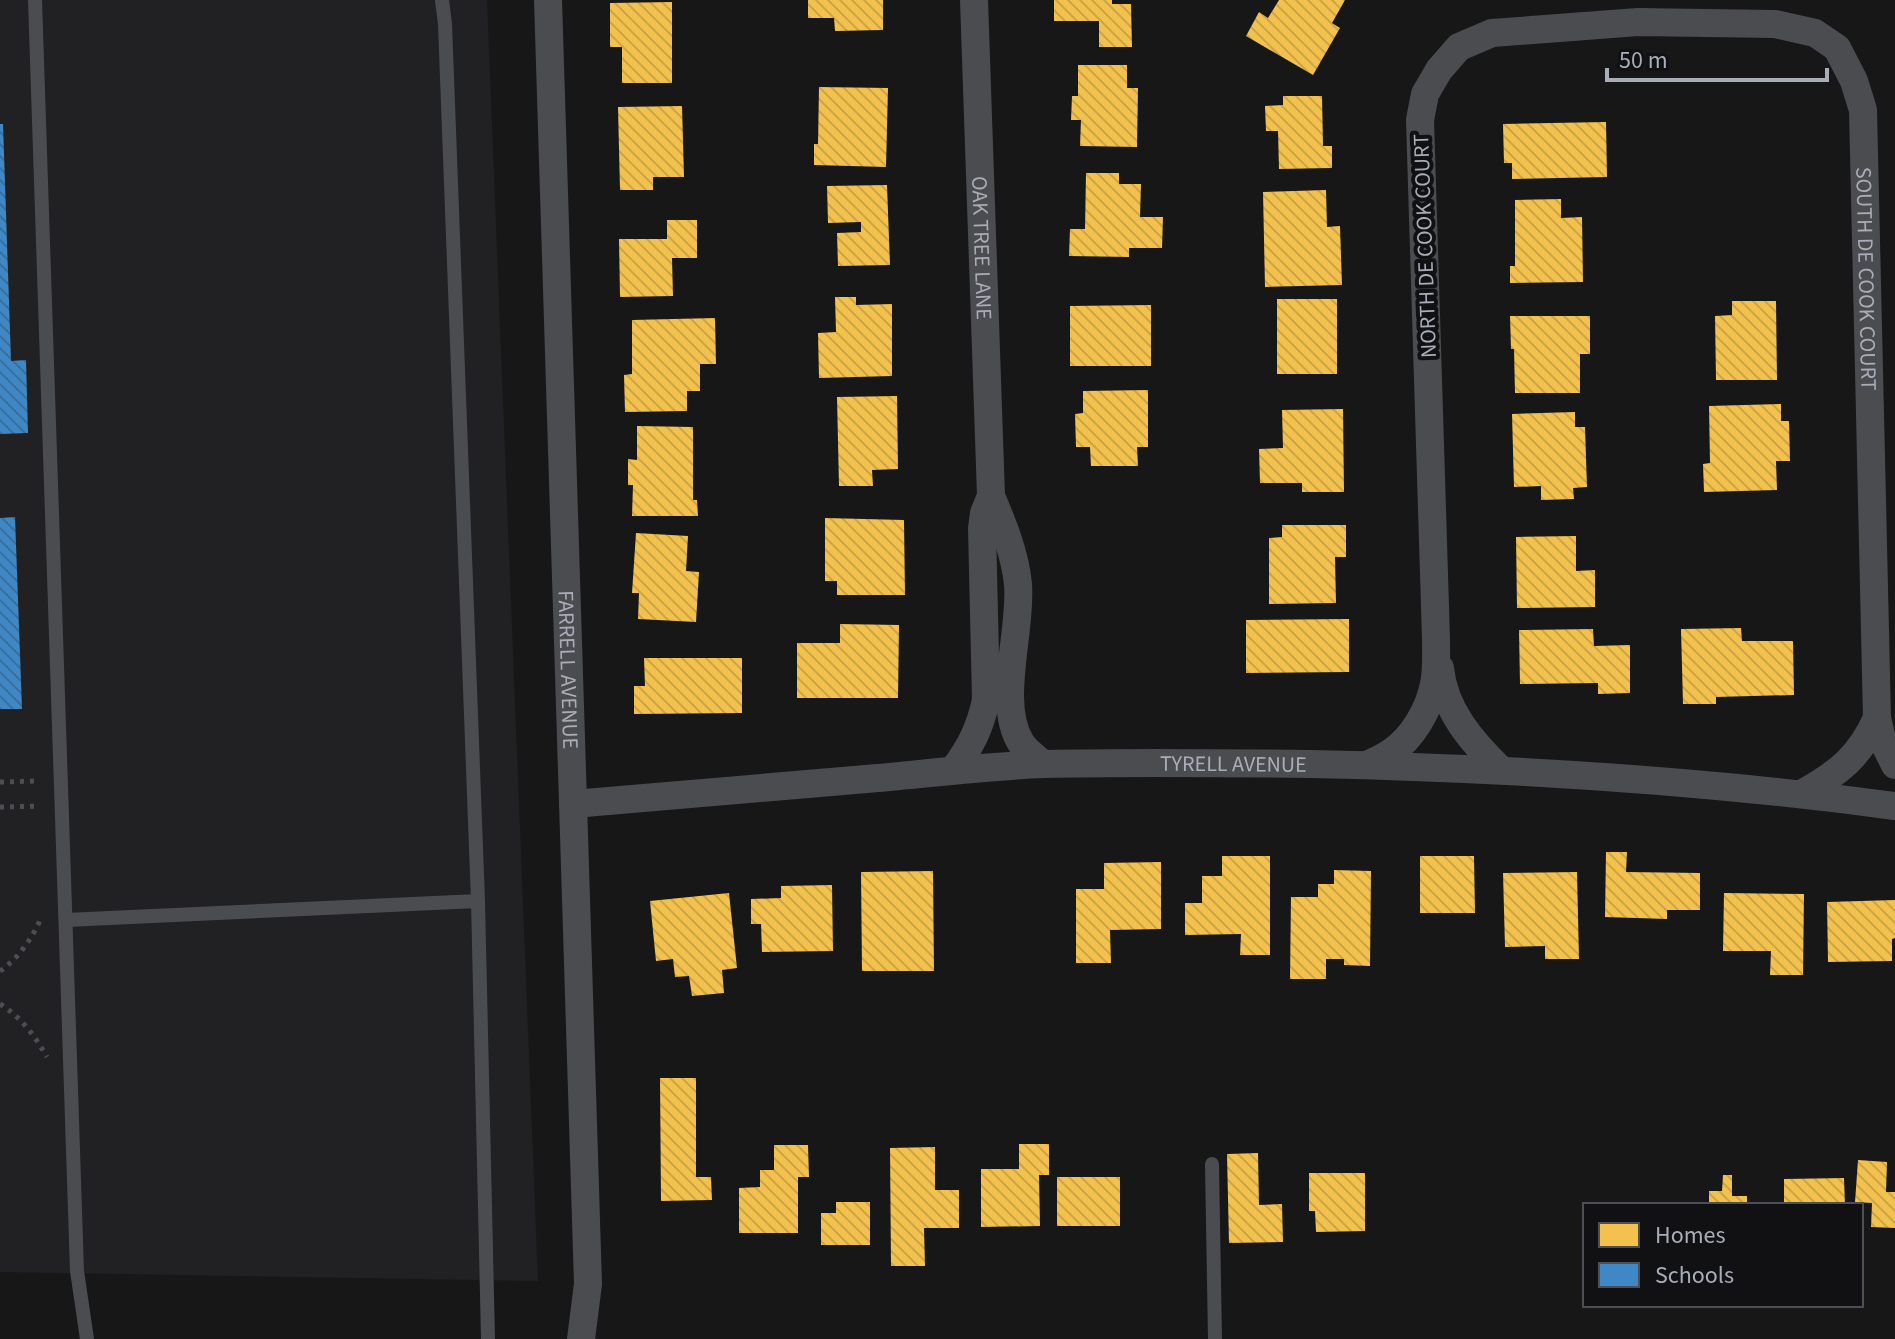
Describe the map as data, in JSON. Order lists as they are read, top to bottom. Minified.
{"streets":{"street":["NORTH DE COOK COURT","OAK TREE LANE","SOUTH DE COOK COURT","FARRELL AVENUE","TYRELL AVENUE"]},"crossings":[["NORTH DE COOK COURT","SOUTH DE COOK COURT"],["NORTH DE COOK COURT","TYRELL AVENUE"],["OAK TREE LANE","TYRELL AVENUE"],["FARRELL AVENUE","TYRELL AVENUE"]],"legend":["Homes","Schools"],"scale_bar":"50 m"}
